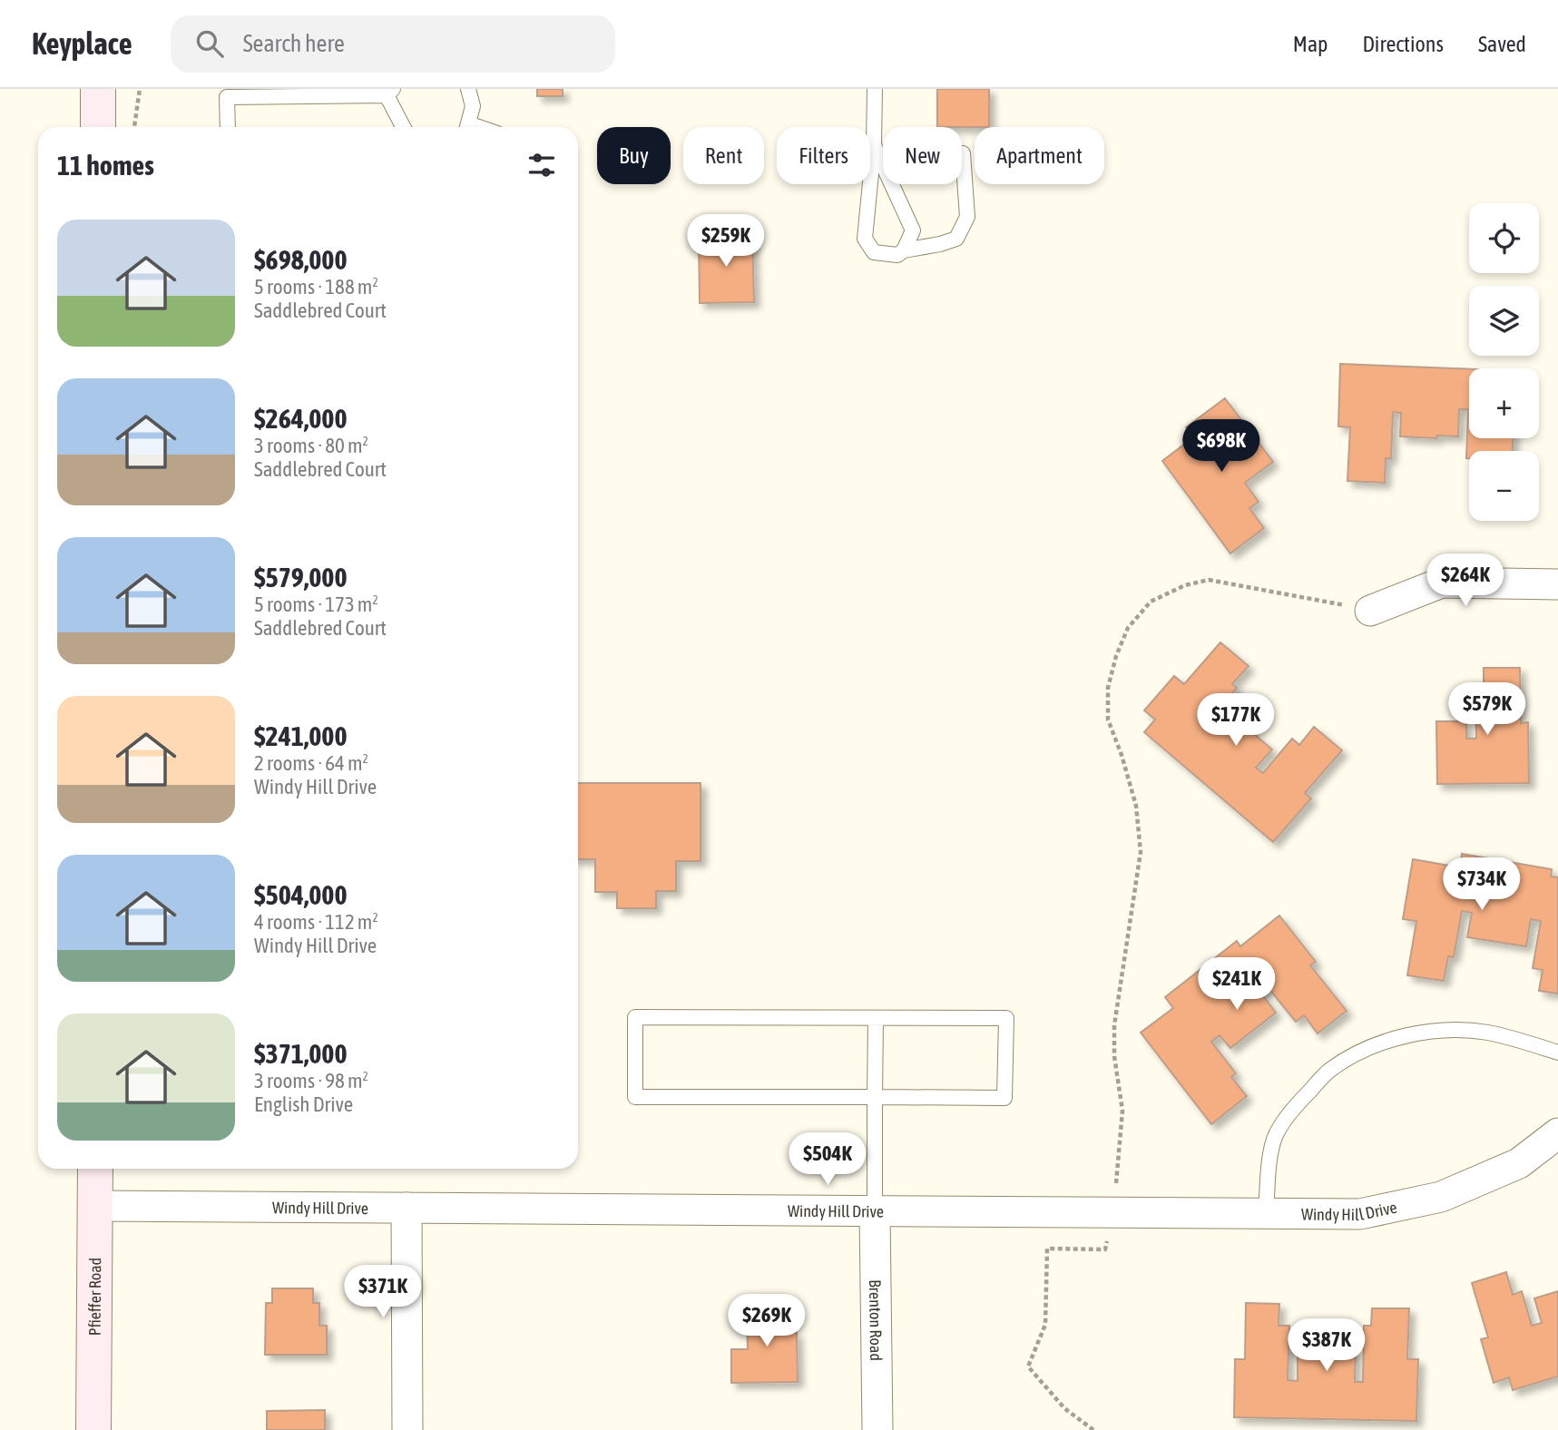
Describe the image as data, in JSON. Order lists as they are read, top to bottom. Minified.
{"streets":{"street":["Windy Hill Drive","Pfieffer Road","Brenton Road"]},"crossings":[["Windy Hill Drive","Pfieffer Road"],["Windy Hill Drive","Brenton Road"]],"page":{"header":"Keyplace","search":"Search here","nav":["Map","Directions","Saved"],"chip":["Buy","Rent","Filters","New","Apartment"],"heading":"11 homes","map_buttons":["+","−"],"list":[{"name":"$698,000","note":"5 rooms · 188 m² · Saddlebred Court"},{"name":"$264,000","note":"3 rooms · 80 m² · Saddlebred Court"},{"name":"$579,000","note":"5 rooms · 173 m² · Saddlebred Court"},{"name":"$241,000","note":"2 rooms · 64 m² · Windy Hill Drive"},{"name":"$504,000","note":"4 rooms · 112 m² · Windy Hill Drive"},{"name":"$371,000","note":"3 rooms · 98 m² · English Drive"}],"price":["$259K","$698K","$264K","$579K","$177K","$734K","$241K","$504K","$371K","$269K","$387K"]}}
